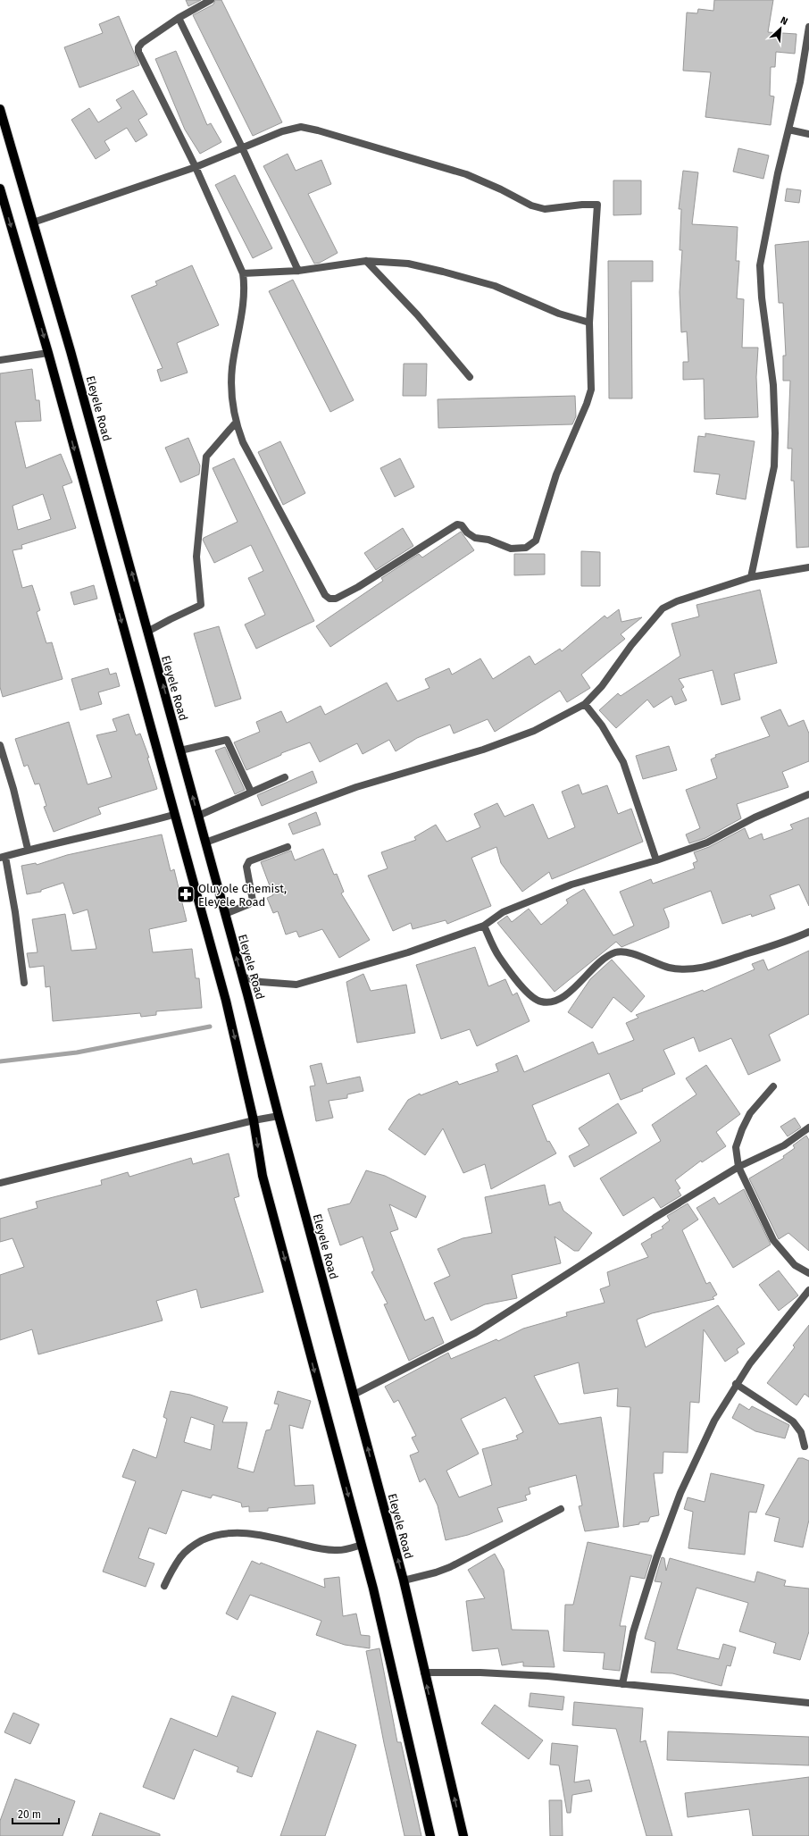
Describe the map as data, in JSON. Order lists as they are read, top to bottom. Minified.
{"streets":{"main road":["Eleyele Road"]},"places":{"pharmacy":["Oluyole Chemist, Eleyele Road"]},"scale_bar":"20 m","north":"top right"}
